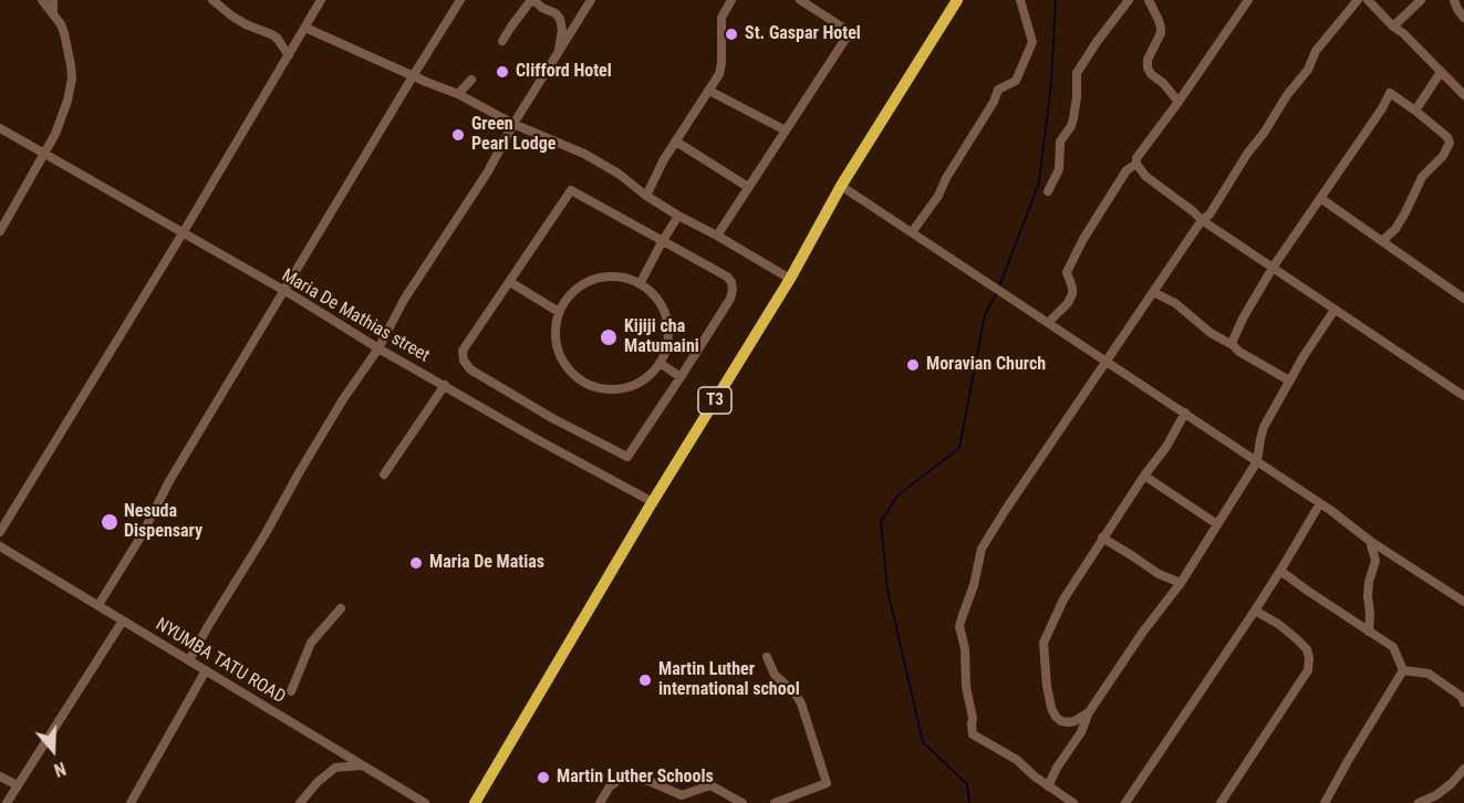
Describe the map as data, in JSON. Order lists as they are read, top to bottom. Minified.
{"streets":{"highway":["T3"],"street":["Maria De Mathias street","NYUMBA TATU ROAD"]},"crossings":[["Maria De Mathias street","T3"]],"places":["St. Gaspar Hotel","Clifford Hotel","Green Pearl Lodge","Kijiji cha Matumaini","Moravian Church","Nesuda Dispensary","Maria De Matias","Martin Luther international school","Martin Luther Schools"],"north":"bottom"}
